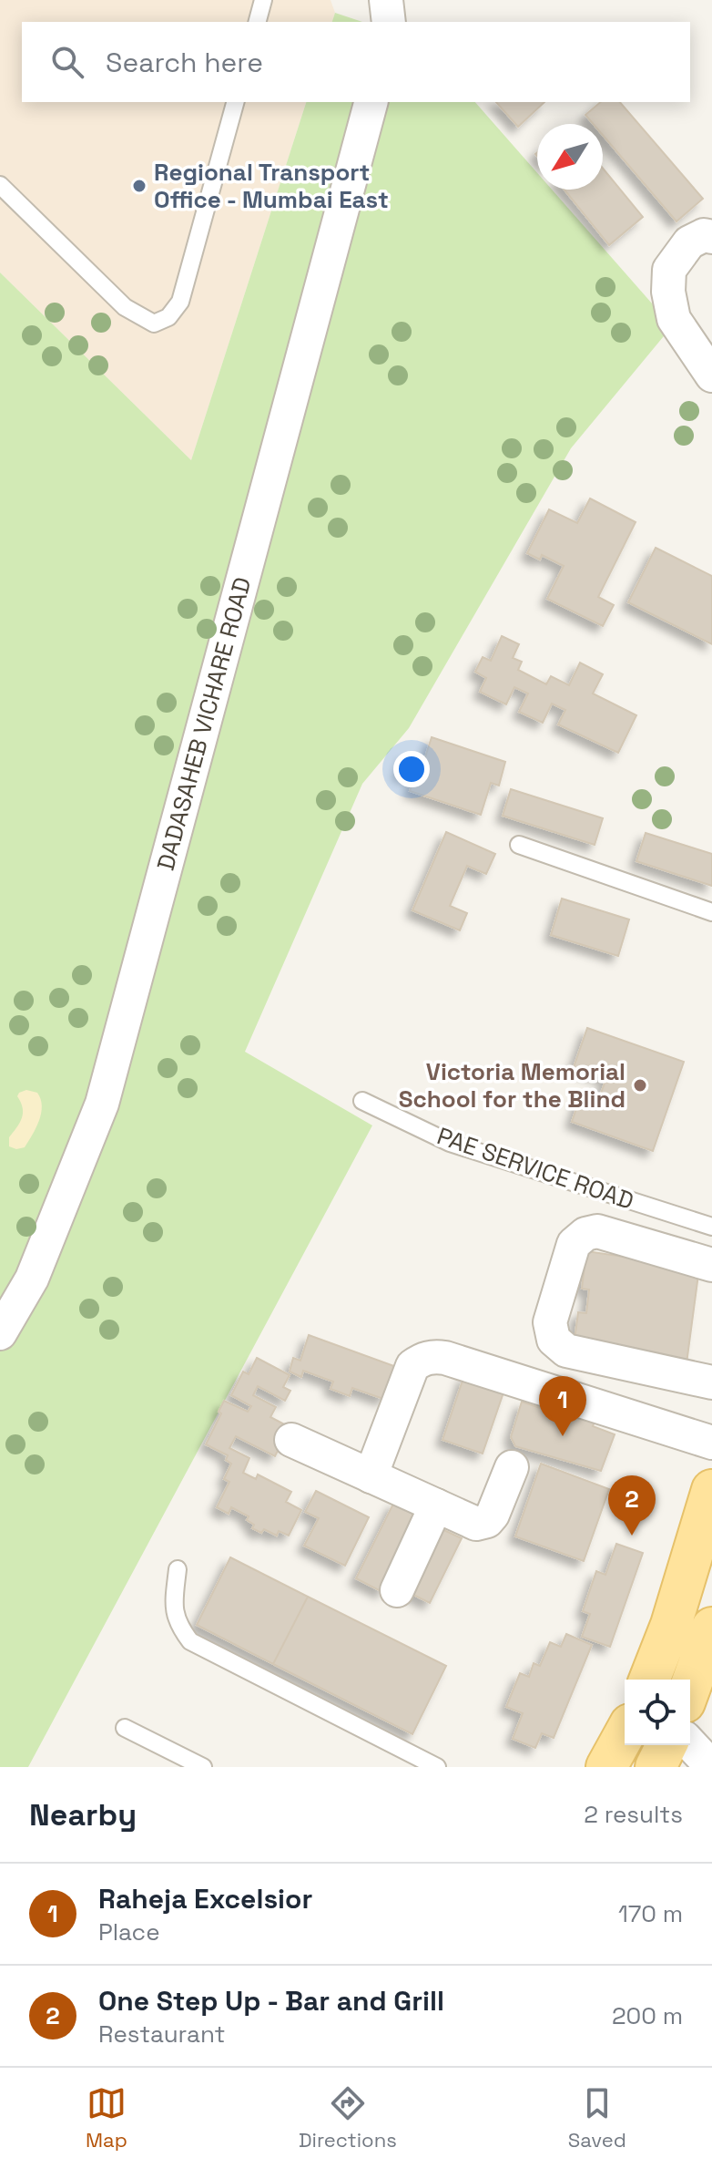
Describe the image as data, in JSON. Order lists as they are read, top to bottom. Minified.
{"streets":{"street":["DADASAHEB VICHARE ROAD"],"lane":["PAE SERVICE ROAD"]},"places":["Regional Transport Office - Mumbai East","Victoria Memorial School for the Blind"],"north":"bottom left","page":{"search":"Search here","pins":["1","2"],"heading":["Nearby","2 results"],"list":[{"mark":"1","name":"Raheja Excelsior","note":"Place","value":"170 m"},{"mark":"2","name":"One Step Up - Bar and Grill","note":"Restaurant","value":"200 m"}],"nav":["Map","Directions","Saved"]}}
